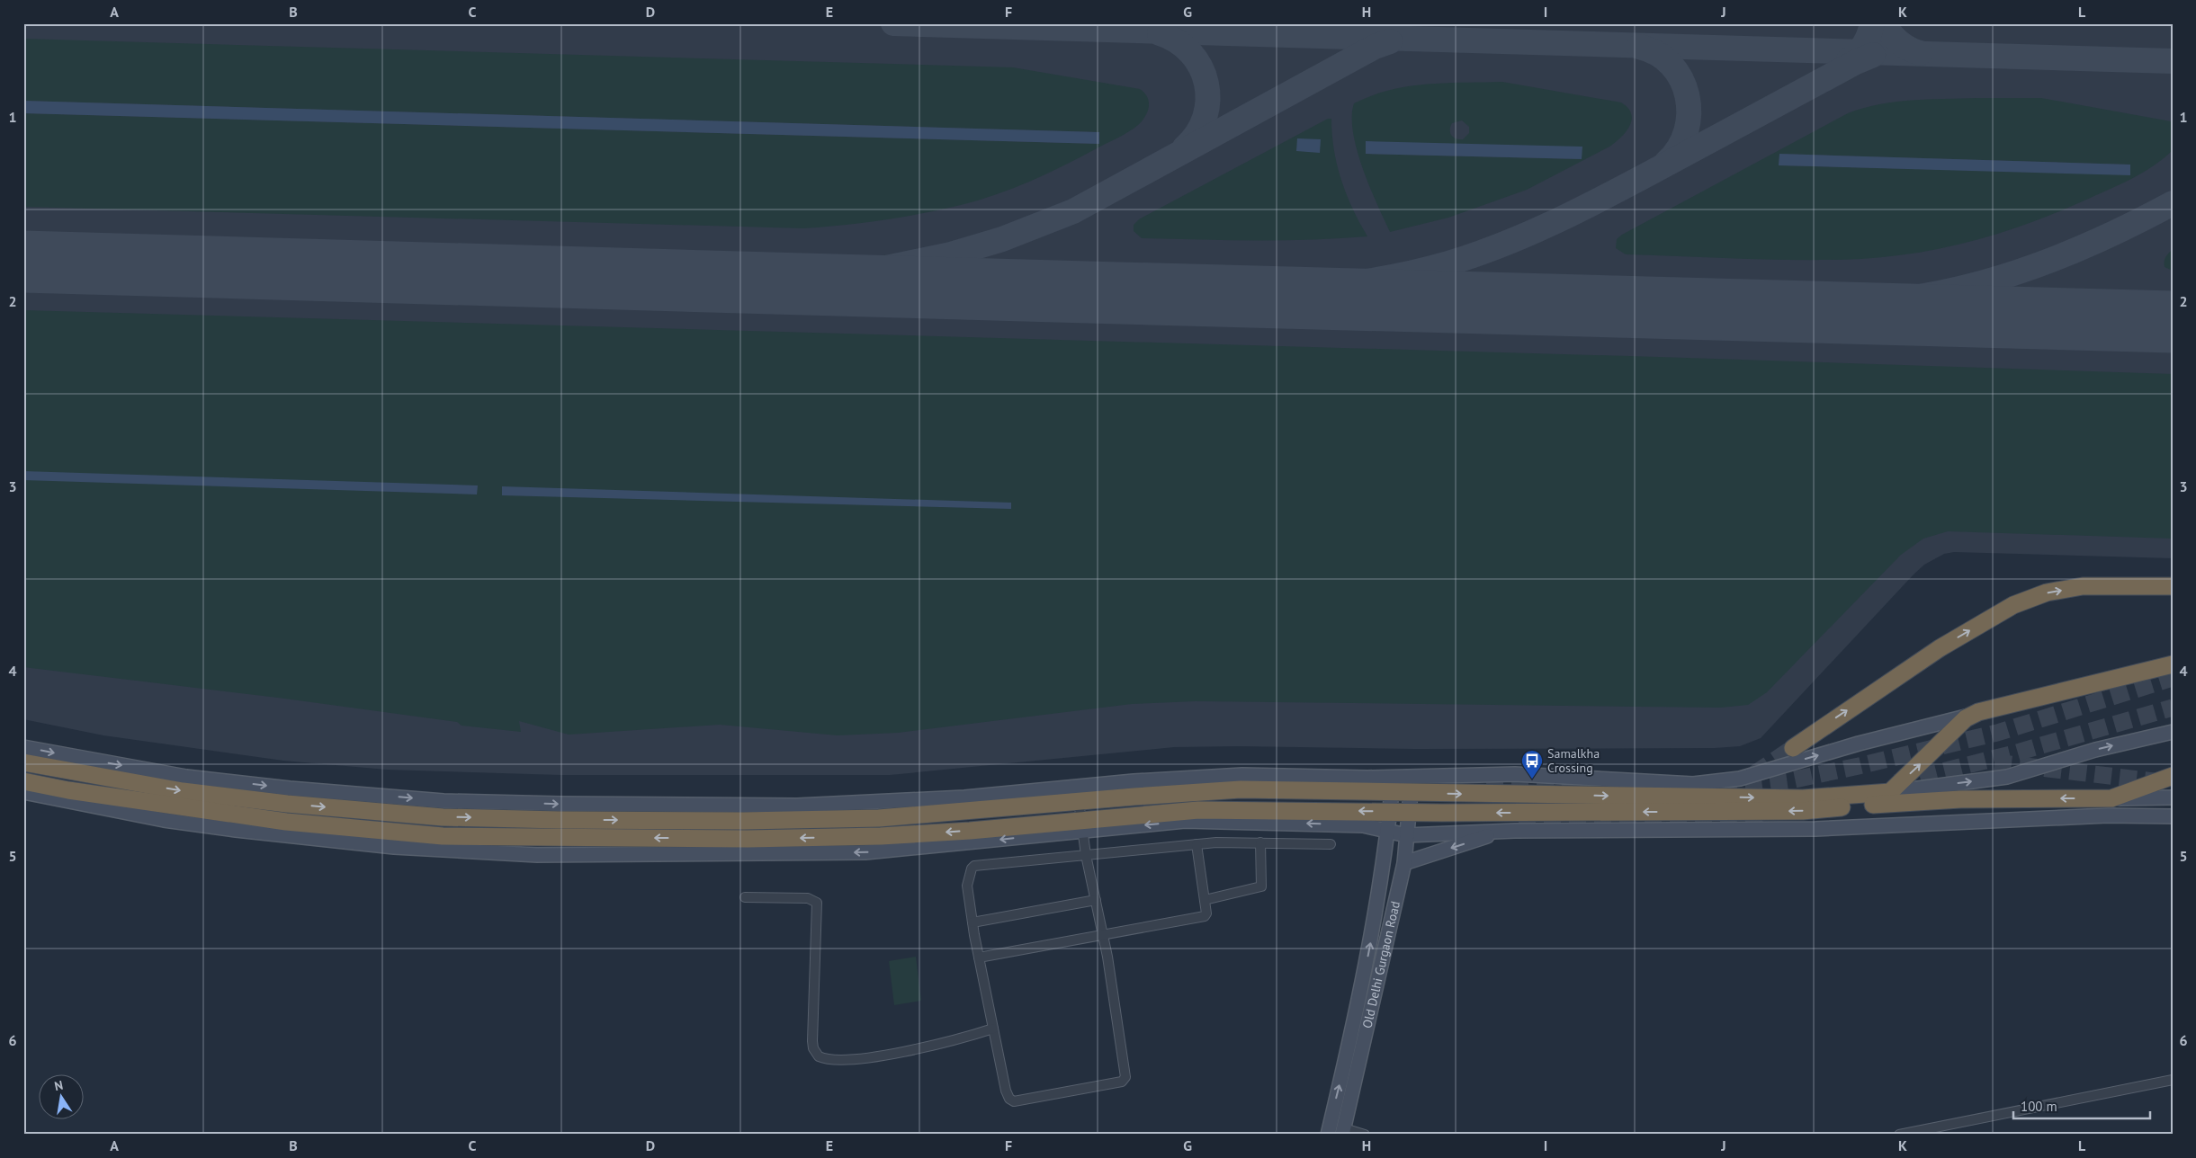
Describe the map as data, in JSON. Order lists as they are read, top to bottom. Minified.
{"streets":{"street":["Old Delhi Gurgaon Road"]},"places":{"bus stop":["Samalkha Crossing"]},"scale_bar":"100 m","north":"top","grid":{"columns":["A","B","C","D","E","F","G","H","I","J","K","L"],"rows":["1","2","3","4","5","6"]}}
